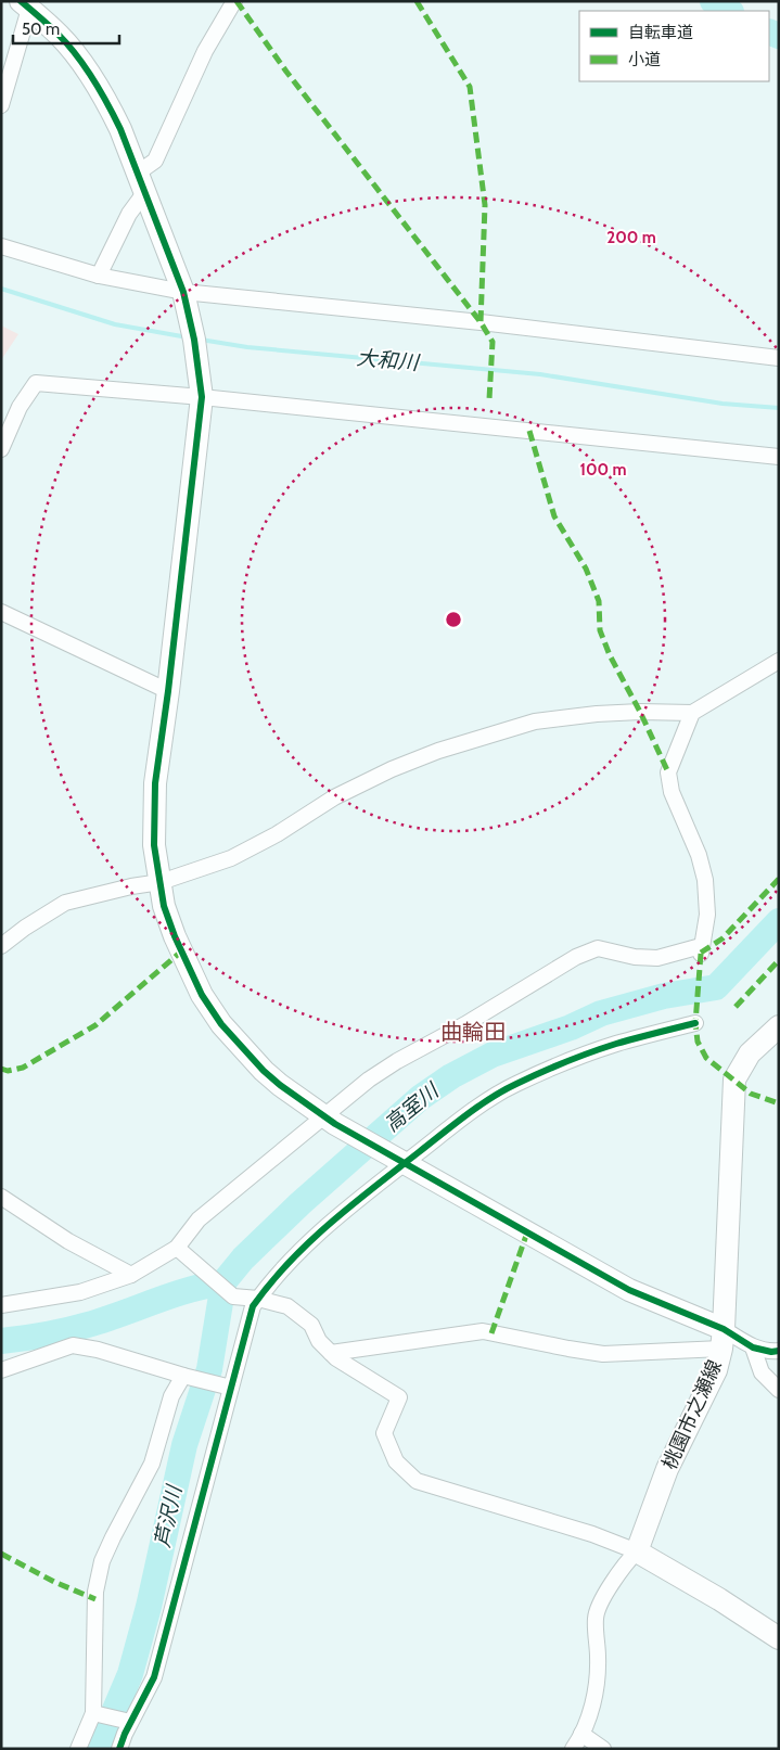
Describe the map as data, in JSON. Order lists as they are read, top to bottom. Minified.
{"streets":{"street":["桃園市之瀬線"]},"districts":["曲輪田"],"water":["大和川","高室川","芦沢川"],"legend":["自転車道","小道"],"scale_bar":"50 m","rings":["200 m","100 m"]}
